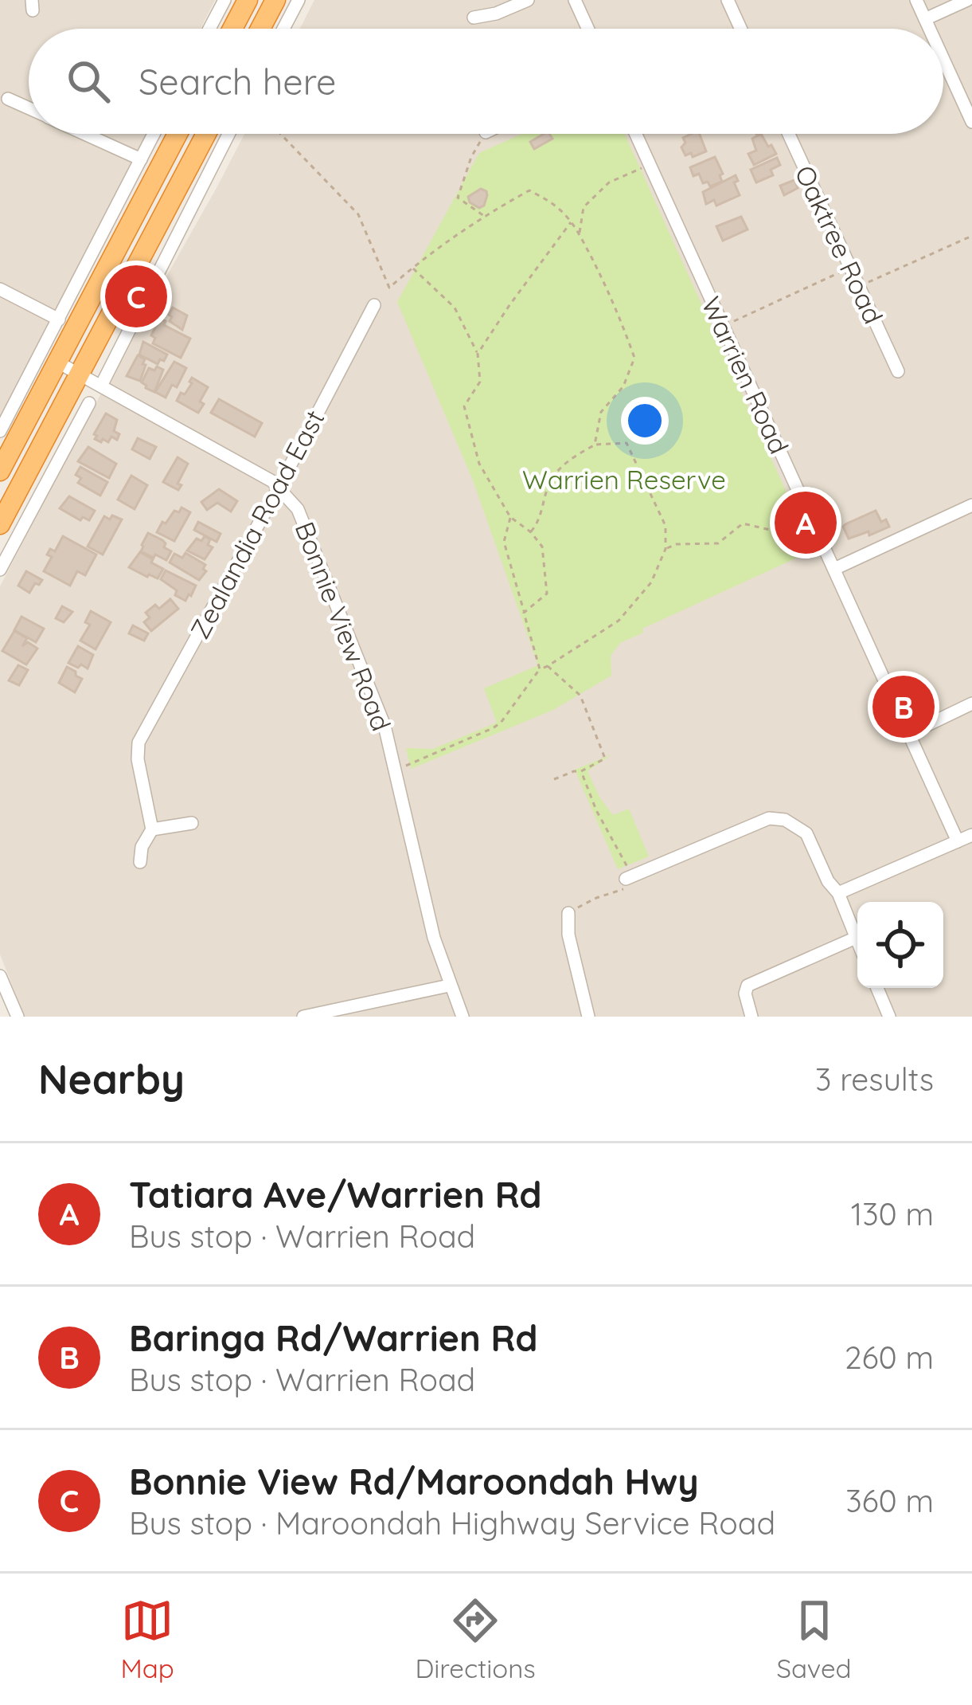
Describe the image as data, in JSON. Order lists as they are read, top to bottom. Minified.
{"streets":{"street":["Oaktree Road","Warrien Road","Zealandia Road East","Bonnie View Road"]},"crossings":[["Zealandia Road East","Bonnie View Road"]],"parks":["Warrien Reserve"],"page":{"search":"Search here","pins":["C","A","B"],"heading":["Nearby","3 results"],"list":[{"mark":"A","name":"Tatiara Ave/Warrien Rd","note":"Bus stop · Warrien Road","value":"130 m"},{"mark":"B","name":"Baringa Rd/Warrien Rd","note":"Bus stop · Warrien Road","value":"260 m"},{"mark":"C","name":"Bonnie View Rd/Maroondah Hwy","note":"Bus stop · Maroondah Highway Service Road","value":"360 m"}],"nav":["Map","Directions","Saved"]}}
